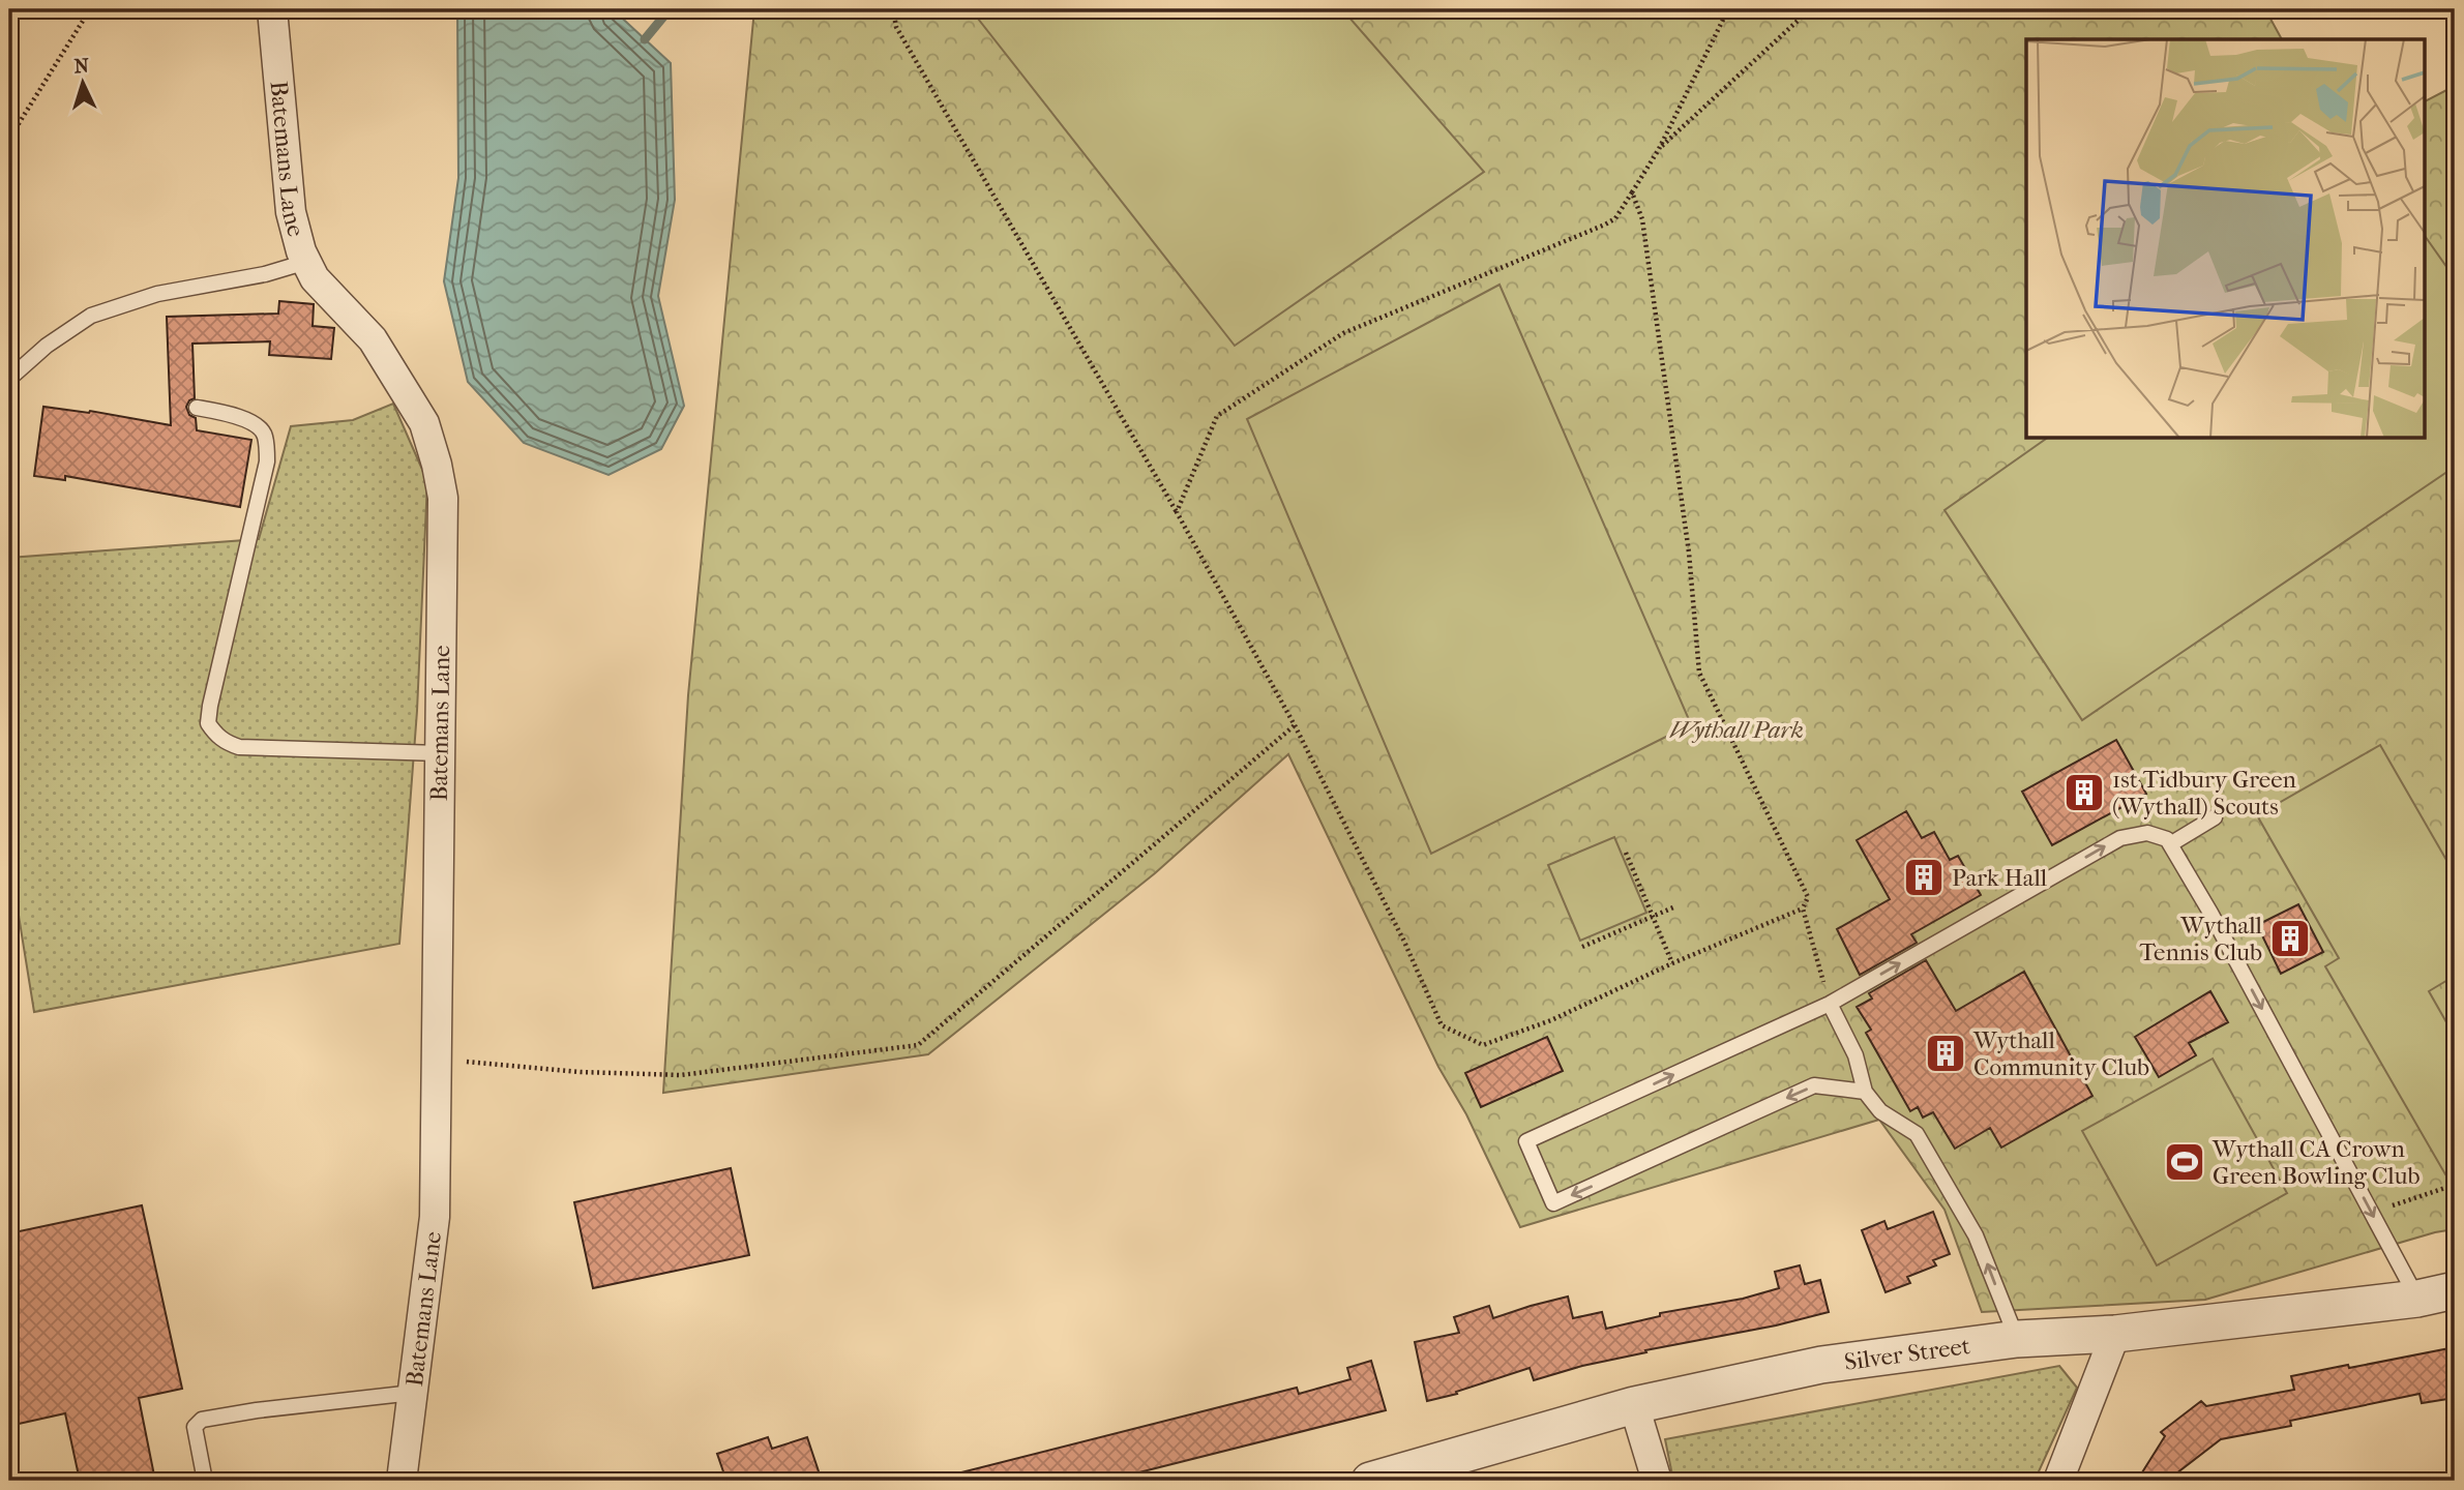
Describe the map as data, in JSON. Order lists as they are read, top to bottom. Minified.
{"streets":{"street":["Batemans Lane","Silver Street"]},"parks":["Wythall Park"],"places":{"building":["1st Tidbury Green (Wythall) Scouts","Park Hall","Wythall Tennis Club","Wythall Community Club"],"sports":["Wythall CA Crown Green Bowling Club"]},"north":"top"}
